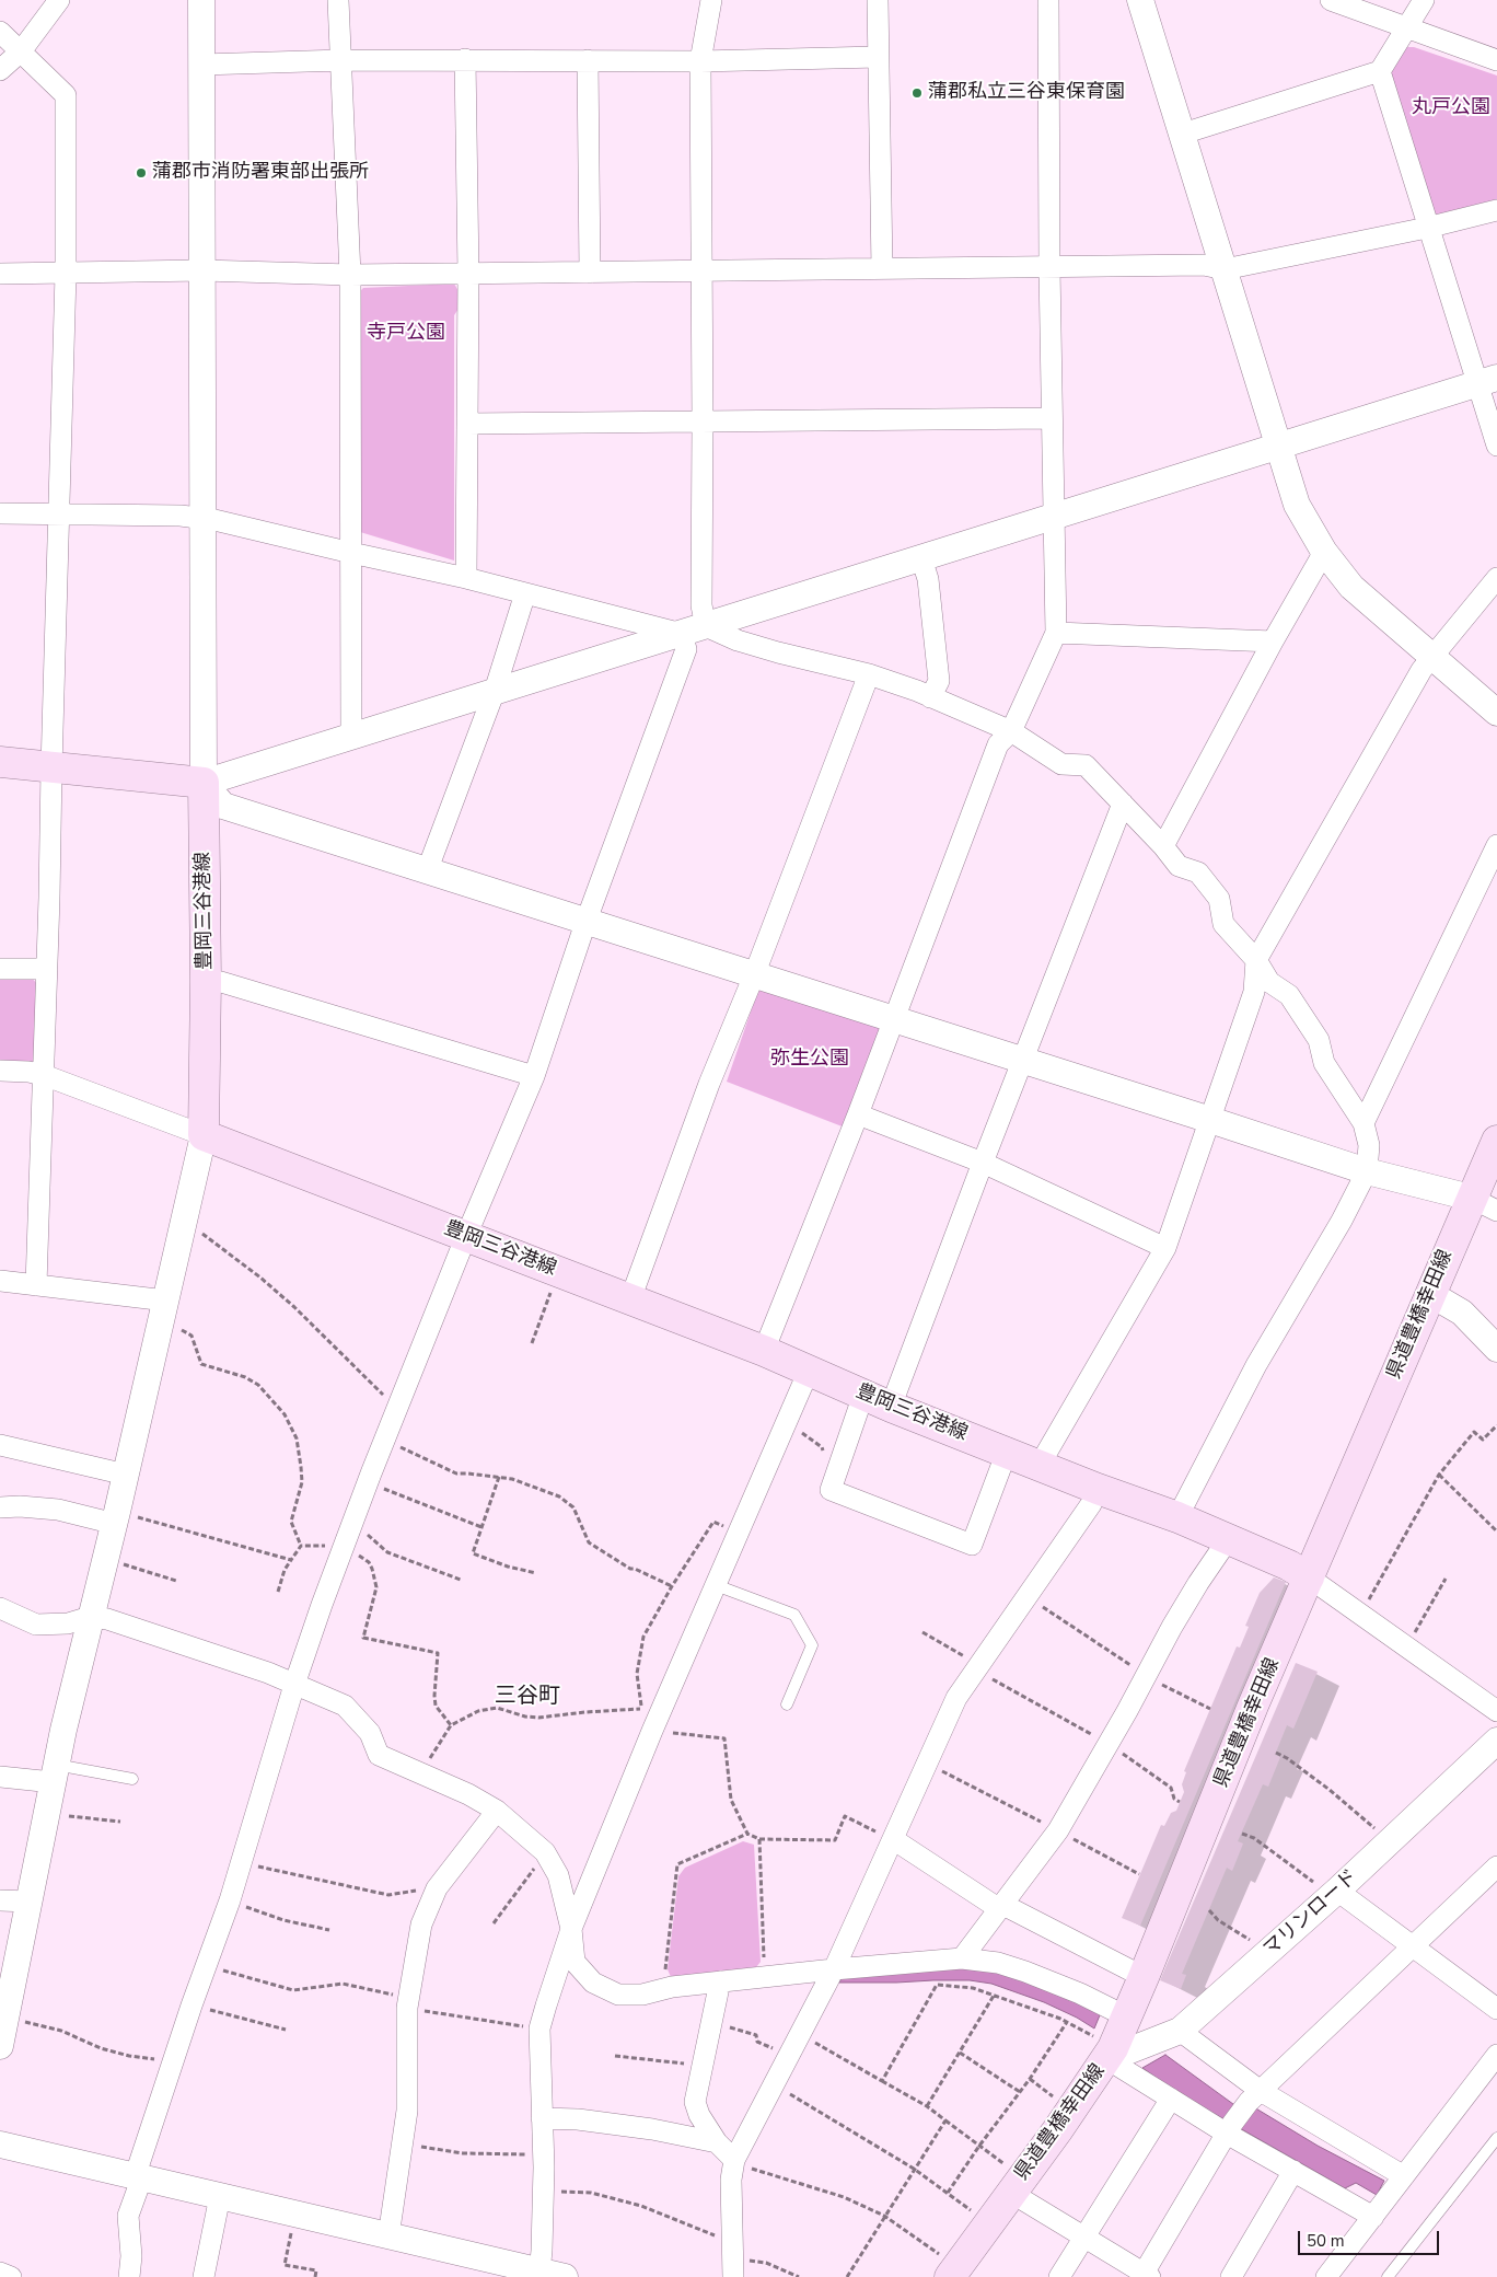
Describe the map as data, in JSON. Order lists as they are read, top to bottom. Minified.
{"streets":{"main road":["豊岡三谷港線","県道豊橋幸田線"],"street":["マリンロード"]},"crossings":[["豊岡三谷港線","県道豊橋幸田線"],["県道豊橋幸田線","マリンロード"]],"districts":["三谷町"],"parks":["丸戸公園","寺戸公園","弥生公園"],"places":["蒲郡私立三谷東保育園","蒲郡市消防署東部出張所"],"scale_bar":"50 m"}
